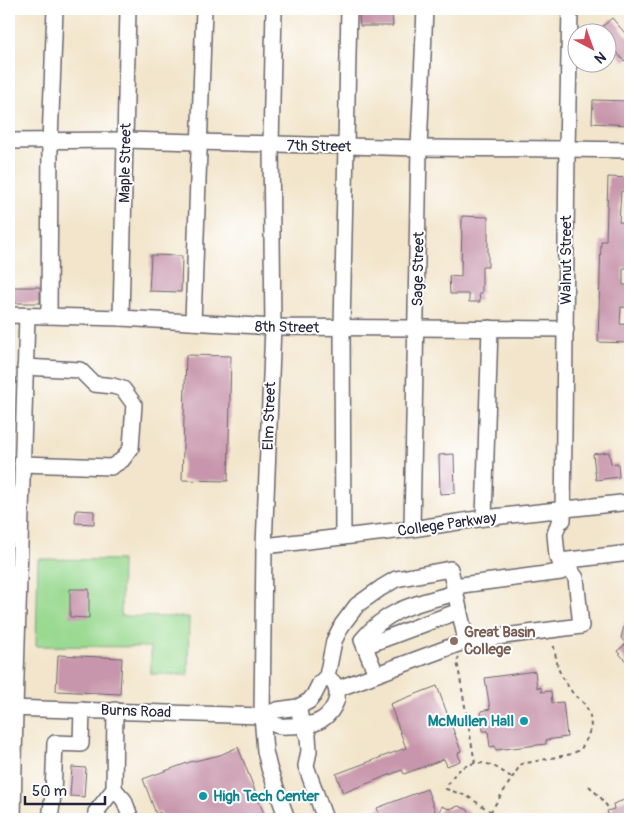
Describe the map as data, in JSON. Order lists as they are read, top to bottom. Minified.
{"streets":{"street":["7th Street","Maple Street","Walnut Street","Sage Street","8th Street","Elm Street","College Parkway","Burns Road"]},"crossings":[["7th Street","Maple Street"],["7th Street","Walnut Street"],["7th Street","Sage Street"],["7th Street","Elm Street"],["Maple Street","8th Street"],["Walnut Street","8th Street"],["Walnut Street","College Parkway"],["Sage Street","8th Street"],["Sage Street","College Parkway"],["8th Street","Elm Street"],["Elm Street","College Parkway"],["Elm Street","Burns Road"]],"places":["Great Basin College","McMullen Hall","High Tech Center"],"scale_bar":"50 m","north":"bottom right"}
